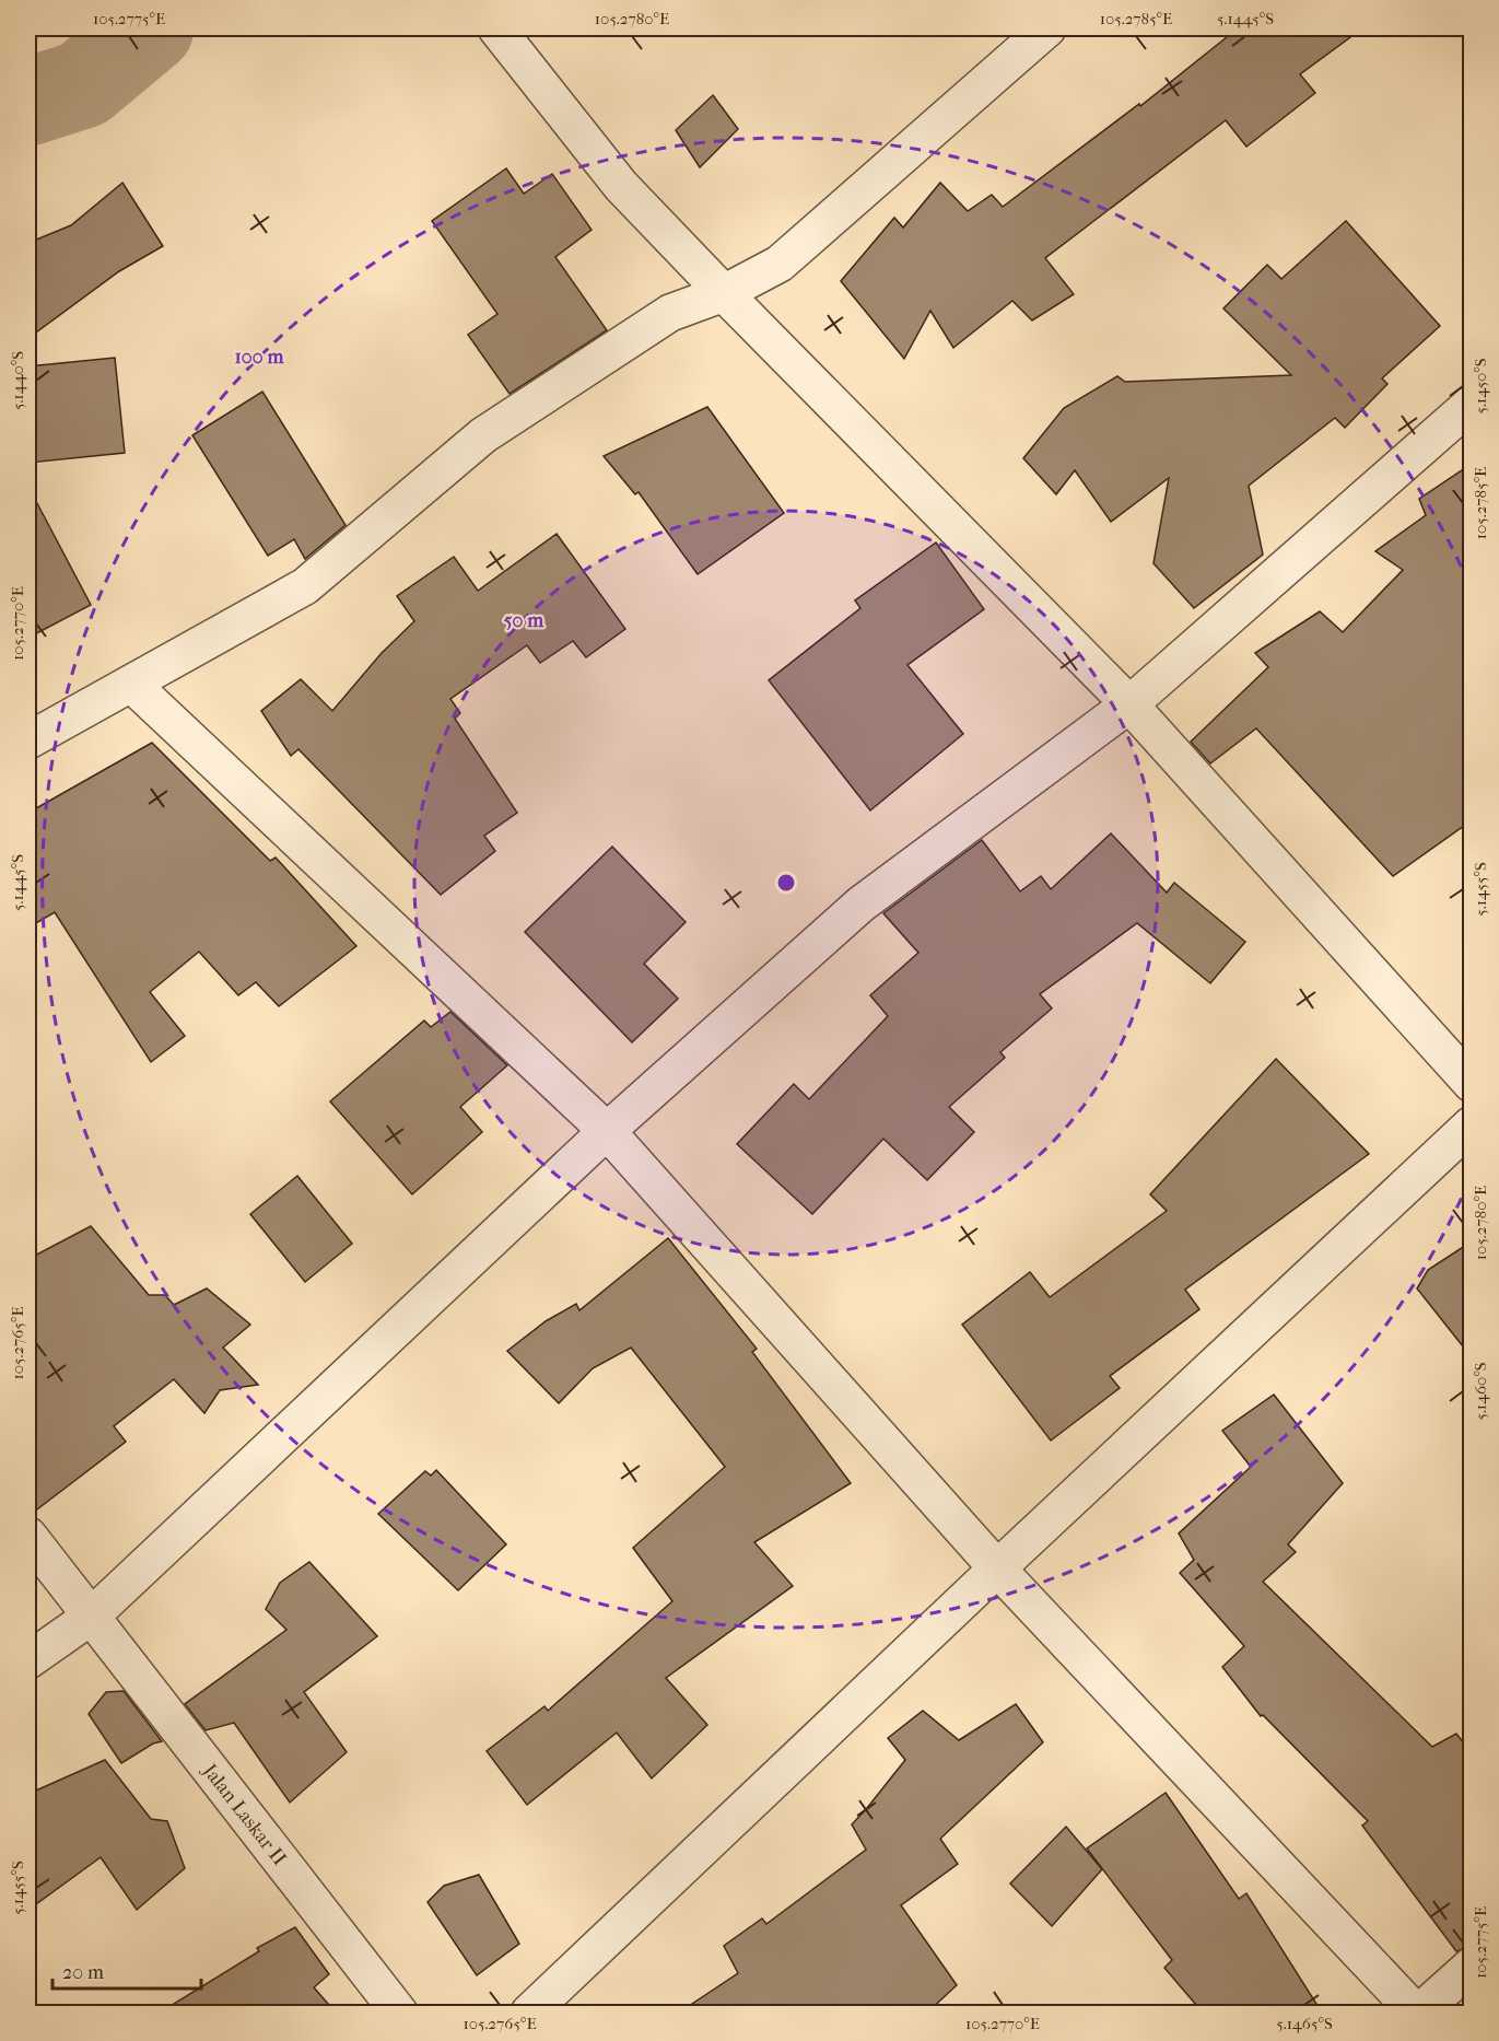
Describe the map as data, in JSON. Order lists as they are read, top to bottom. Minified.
{"streets":{"street":["Jalan Laskar II"]},"scale_bar":"20 m","coordinates":["105.2775°E","105.2780°E","105.2785°E","5.1445°S","5.1440°S","5.1450°S","105.2770°E","5.1455°S","105.2765°E","5.1460°S","5.1465°S"],"rings":["100 m","50 m"]}
